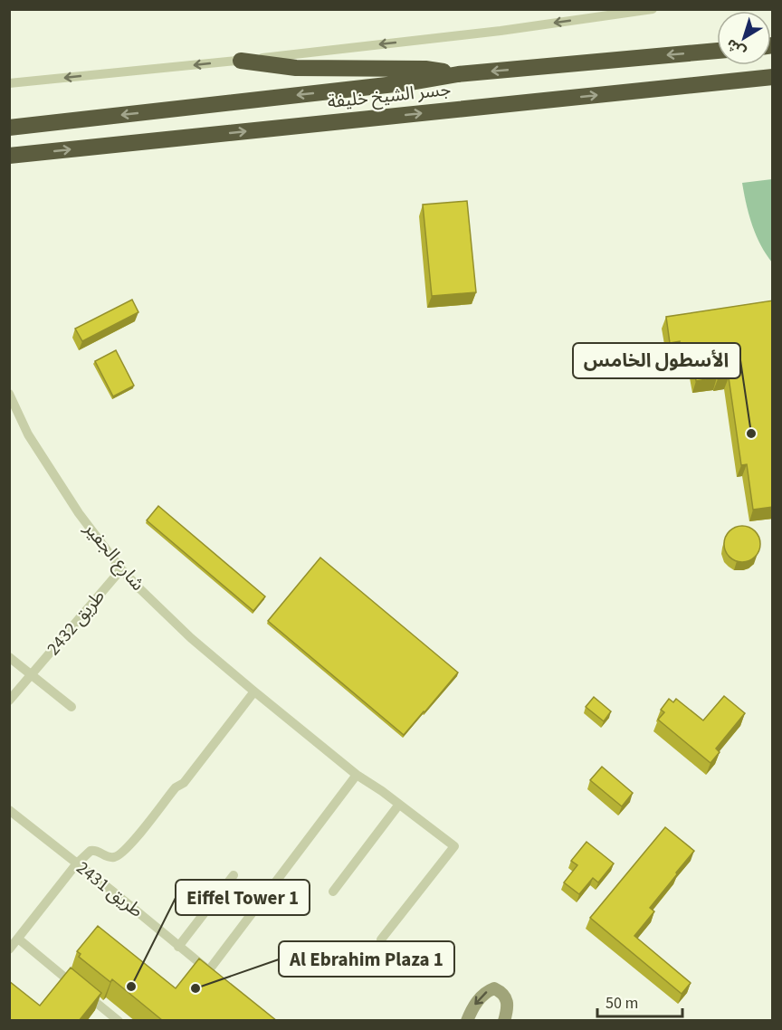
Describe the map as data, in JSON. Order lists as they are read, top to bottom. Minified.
{"streets":{"highway":["جسر الشيخ خليفة"],"street":["شارع الجفير","طريق 2432","طريق 2431"]},"crossings":[["شارع الجفير","طريق 2432"],["شارع الجفير","طريق 2431"]],"places":["الأسطول الخامس","Eiffel Tower 1","Al Ebrahim Plaza 1"],"scale_bar":"50 m","north":"bottom left"}
